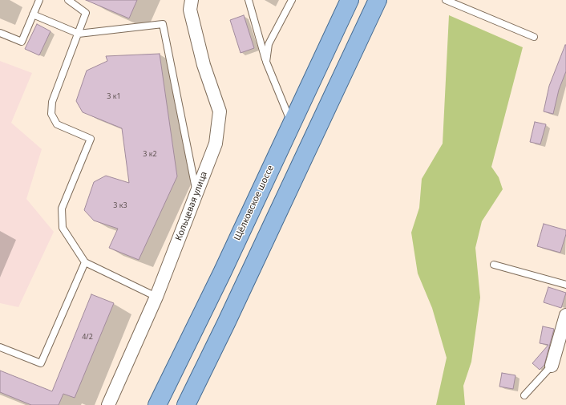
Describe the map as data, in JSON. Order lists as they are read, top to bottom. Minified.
{"streets":{"main road":["Щёлковское шоссе"],"street":["Кольцевая улица"]},"house_numbers":["3 к1","3 к2","3 к3","4/2"]}
